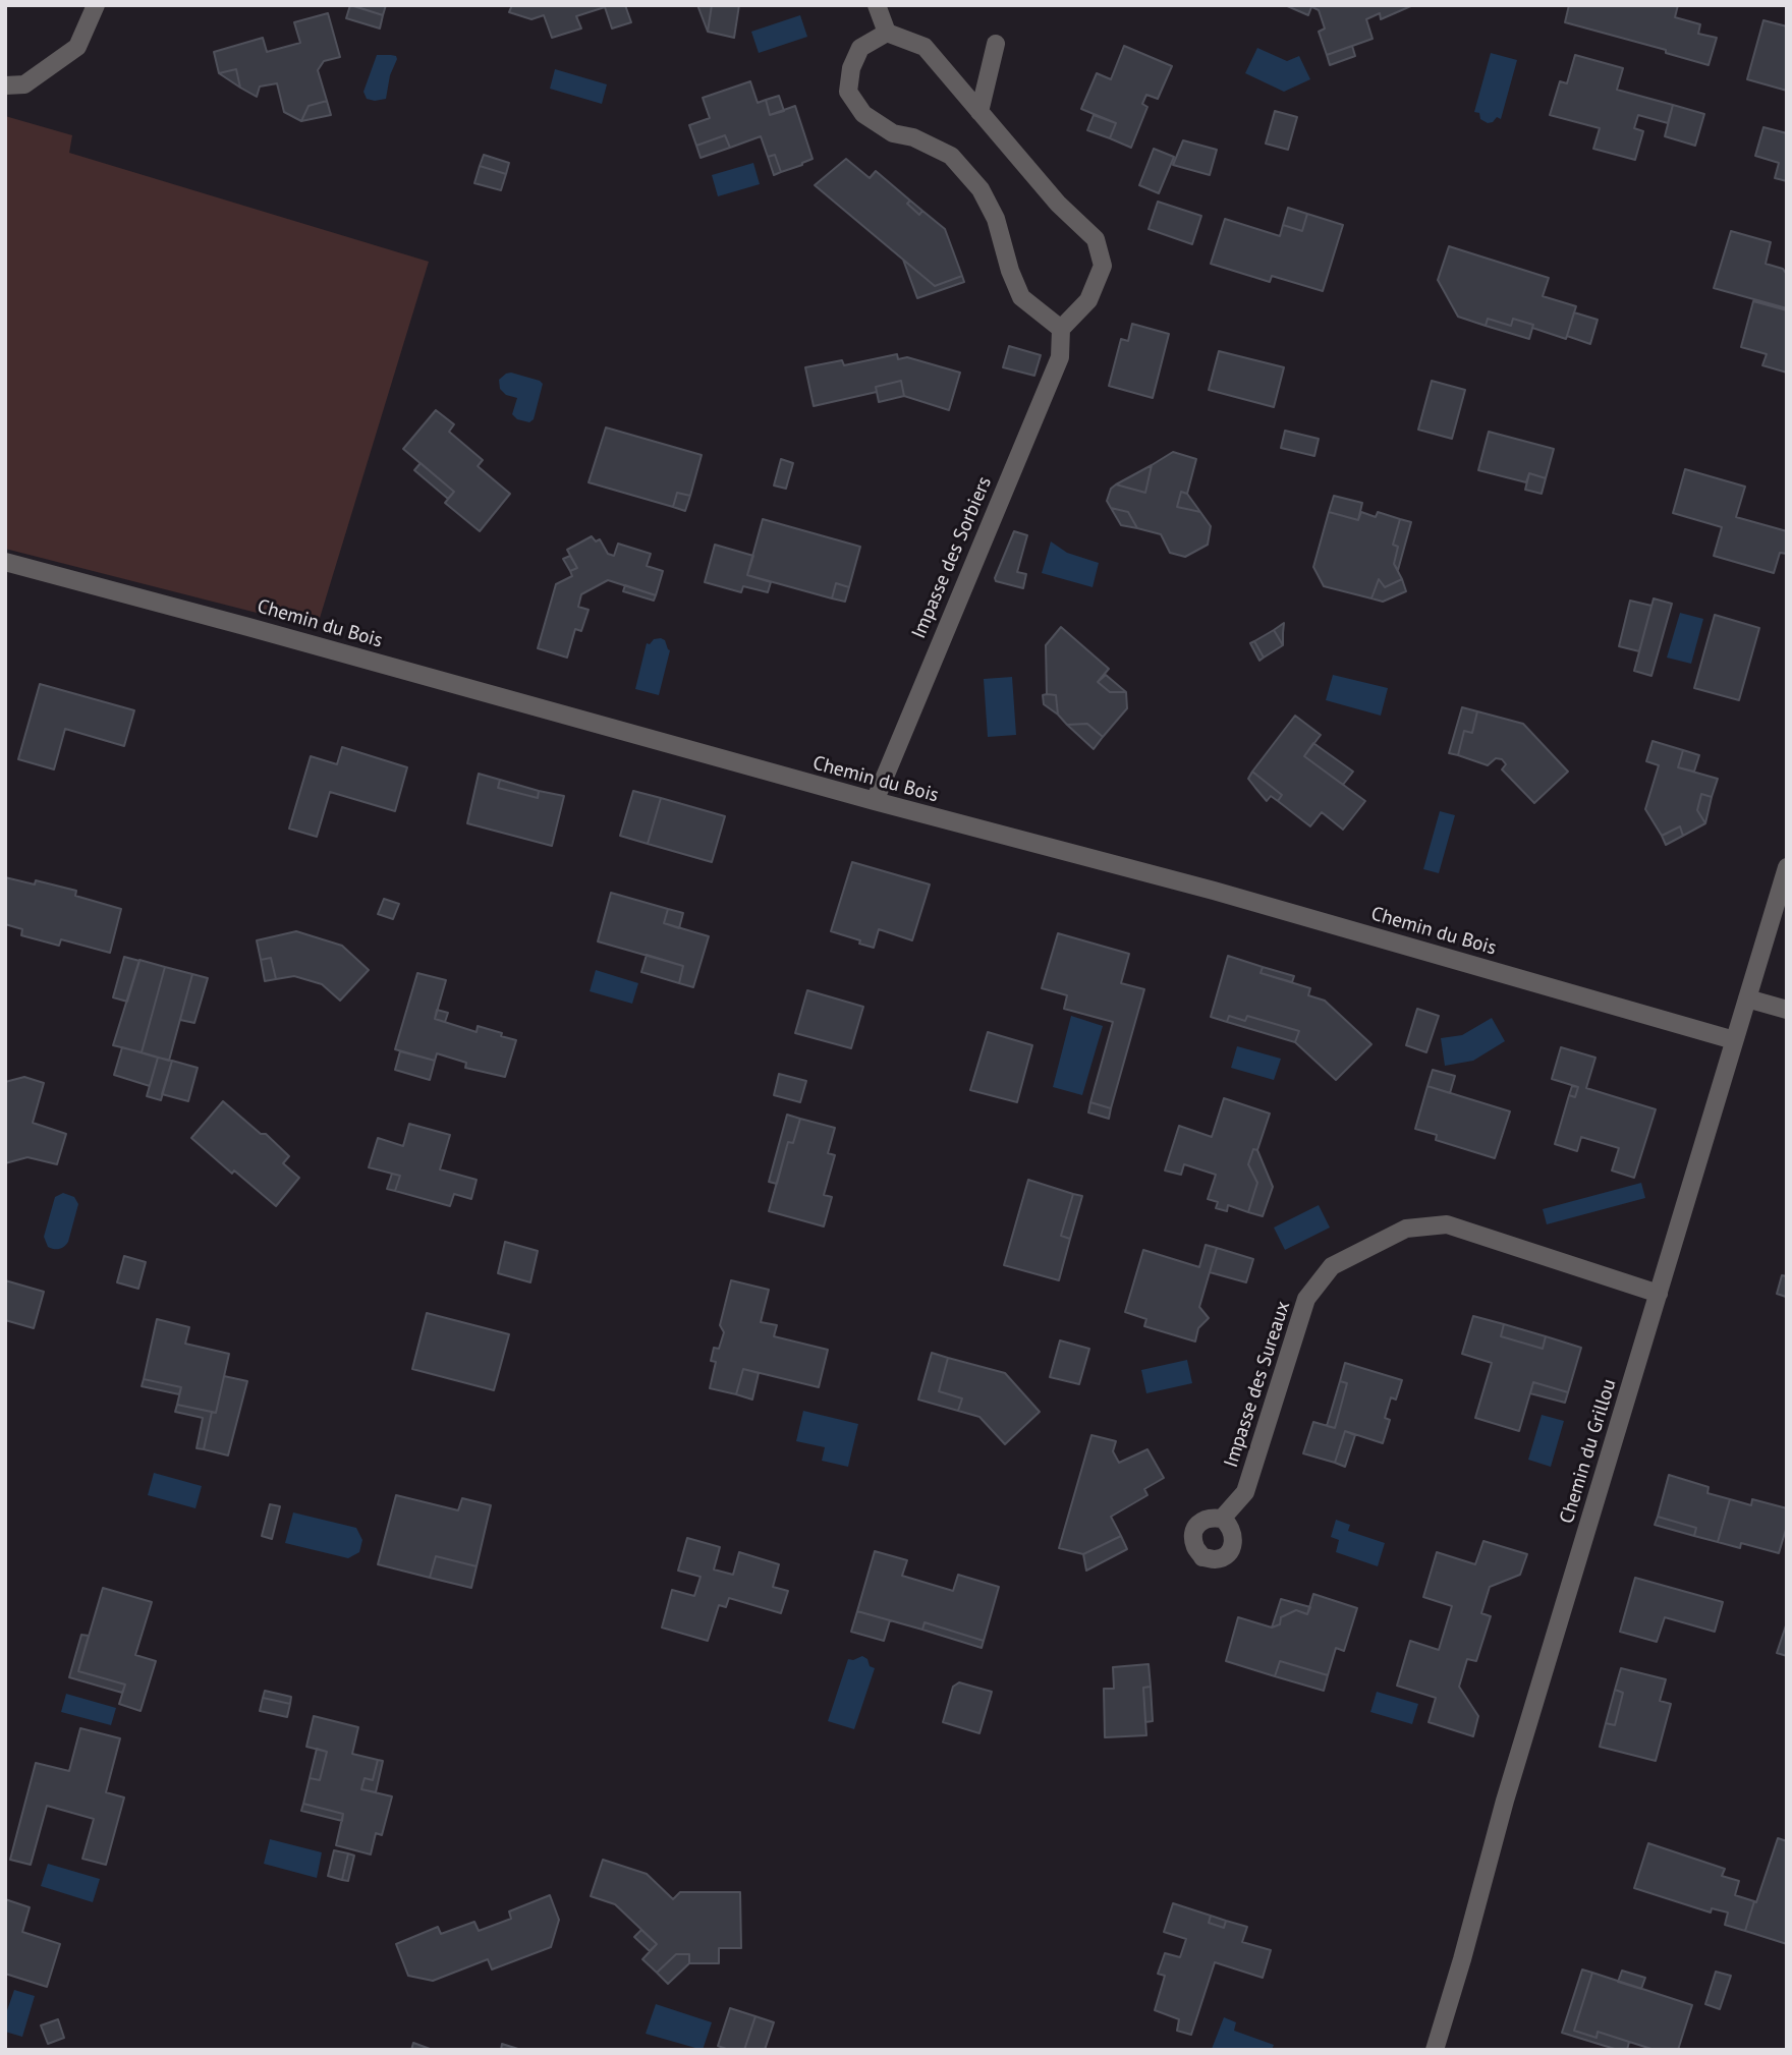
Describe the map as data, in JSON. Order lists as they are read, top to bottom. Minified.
{"streets":{"street":["Impasse des Sorbiers","Chemin du Bois","Impasse des Sureaux","Chemin du Grillou"]},"crossings":[["Impasse des Sorbiers","Chemin du Bois"],["Chemin du Bois","Chemin du Grillou"],["Impasse des Sureaux","Chemin du Grillou"]]}
